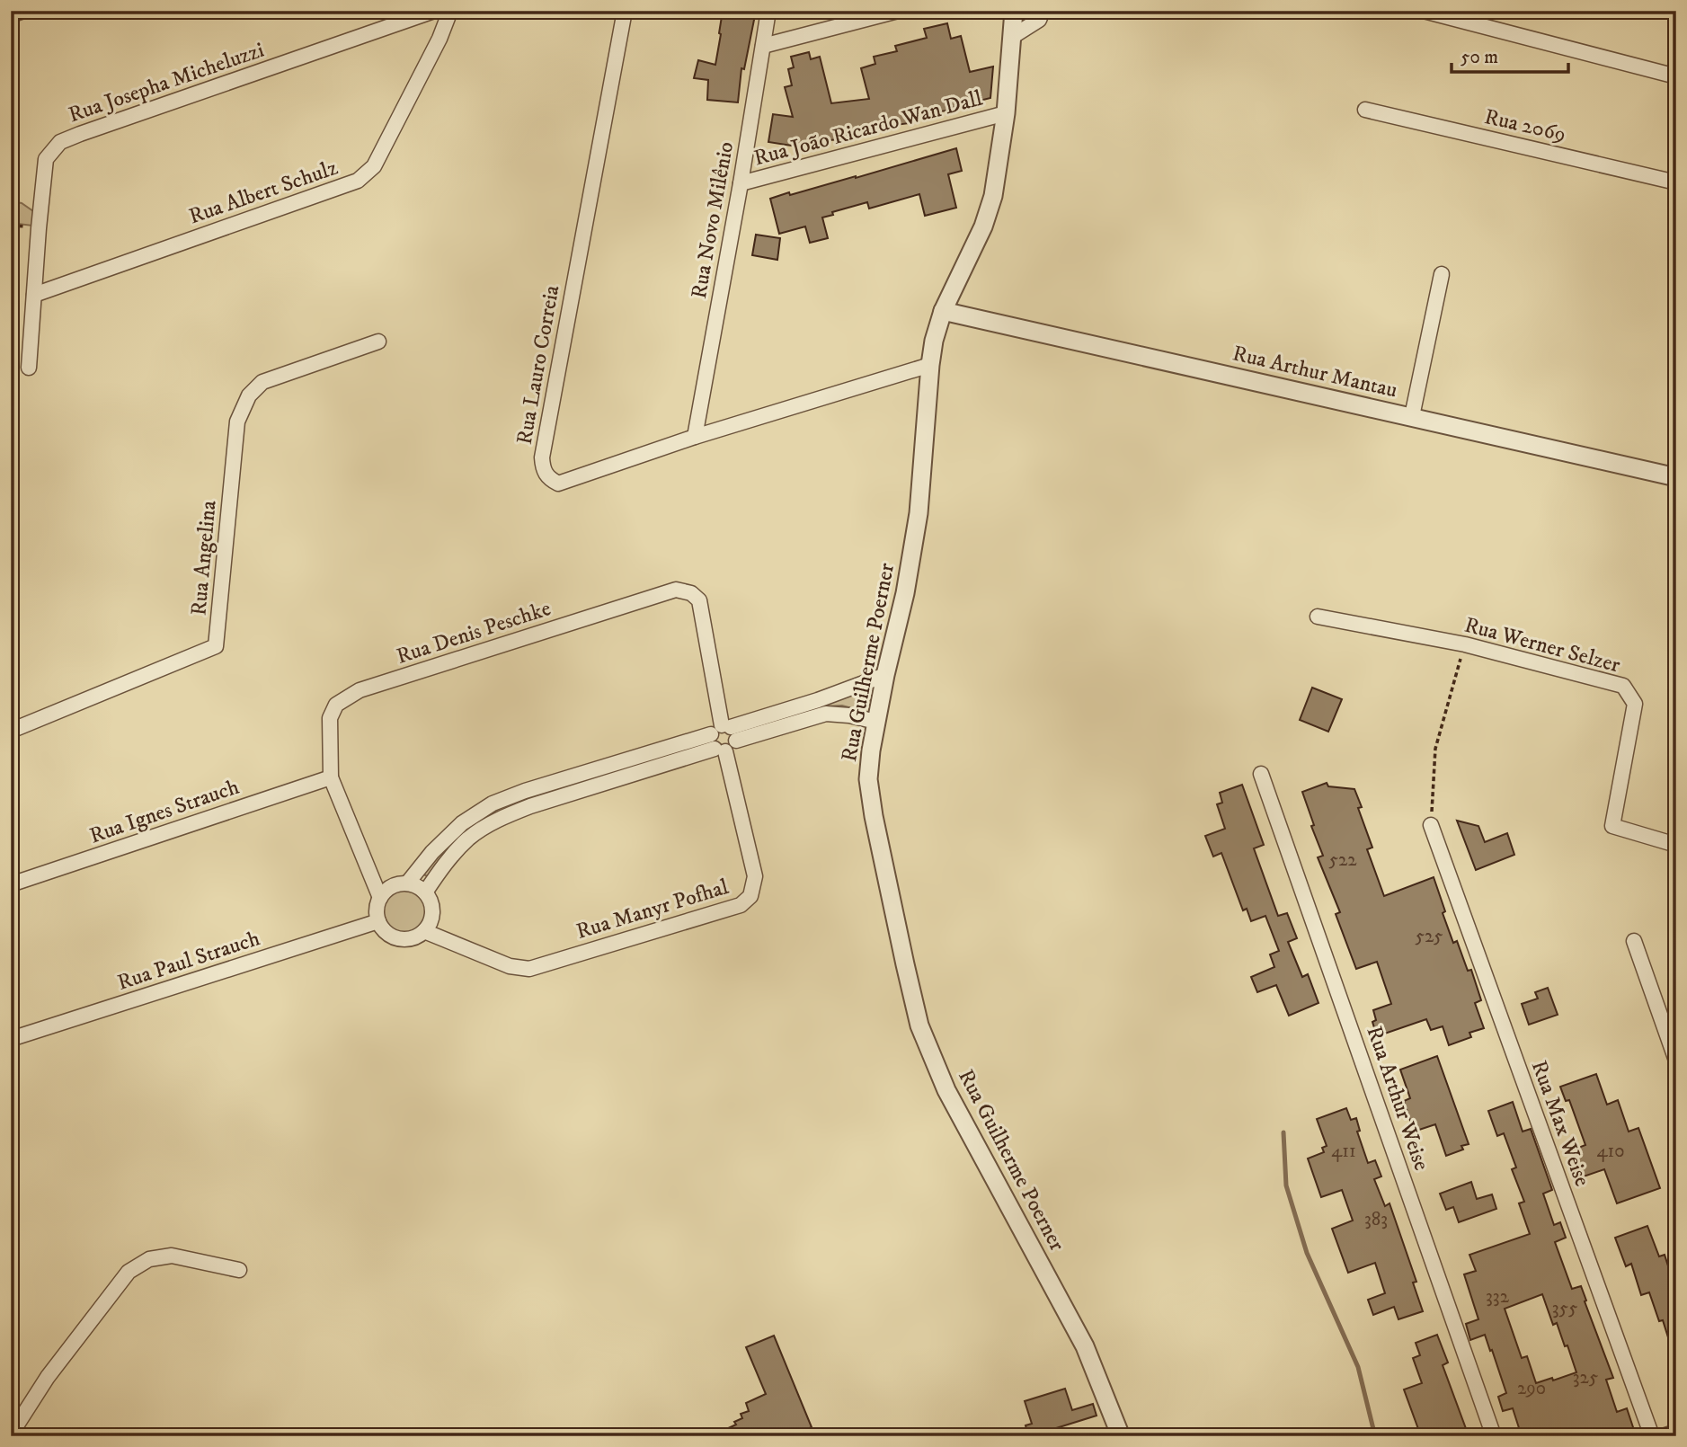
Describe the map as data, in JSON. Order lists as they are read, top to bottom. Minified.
{"streets":{"street":["Rua Josepha Micheluzzi","Rua 2069","Rua João Ricardo Wan Dall","Rua Albert Schulz","Rua Novo Milênio","Rua Lauro Correia","Rua Arthur Mantau","Rua Angelina","Rua Denis Peschke","Rua Werner Selzer","Rua Guilherme Poerner","Rua Ignes Strauch","Rua Manyr Pofhal","Rua Paul Strauch","Rua Arthur Weise","Rua Max Weise"]},"crossings":[["Rua Josepha Micheluzzi","Rua Albert Schulz"],["Rua João Ricardo Wan Dall","Rua Novo Milênio"],["Rua João Ricardo Wan Dall","Rua Guilherme Poerner"],["Rua Novo Milênio","Rua Lauro Correia"],["Rua Lauro Correia","Rua Guilherme Poerner"],["Rua Arthur Mantau","Rua Guilherme Poerner"],["Rua Denis Peschke","Rua Ignes Strauch"],["Rua Denis Peschke","Rua Manyr Pofhal"],["Rua Denis Peschke","Rua Paul Strauch"],["Rua Manyr Pofhal","Rua Paul Strauch"]],"house_numbers":["522","525","411","410","383","332","355","325","290"],"scale_bar":"50 m"}
